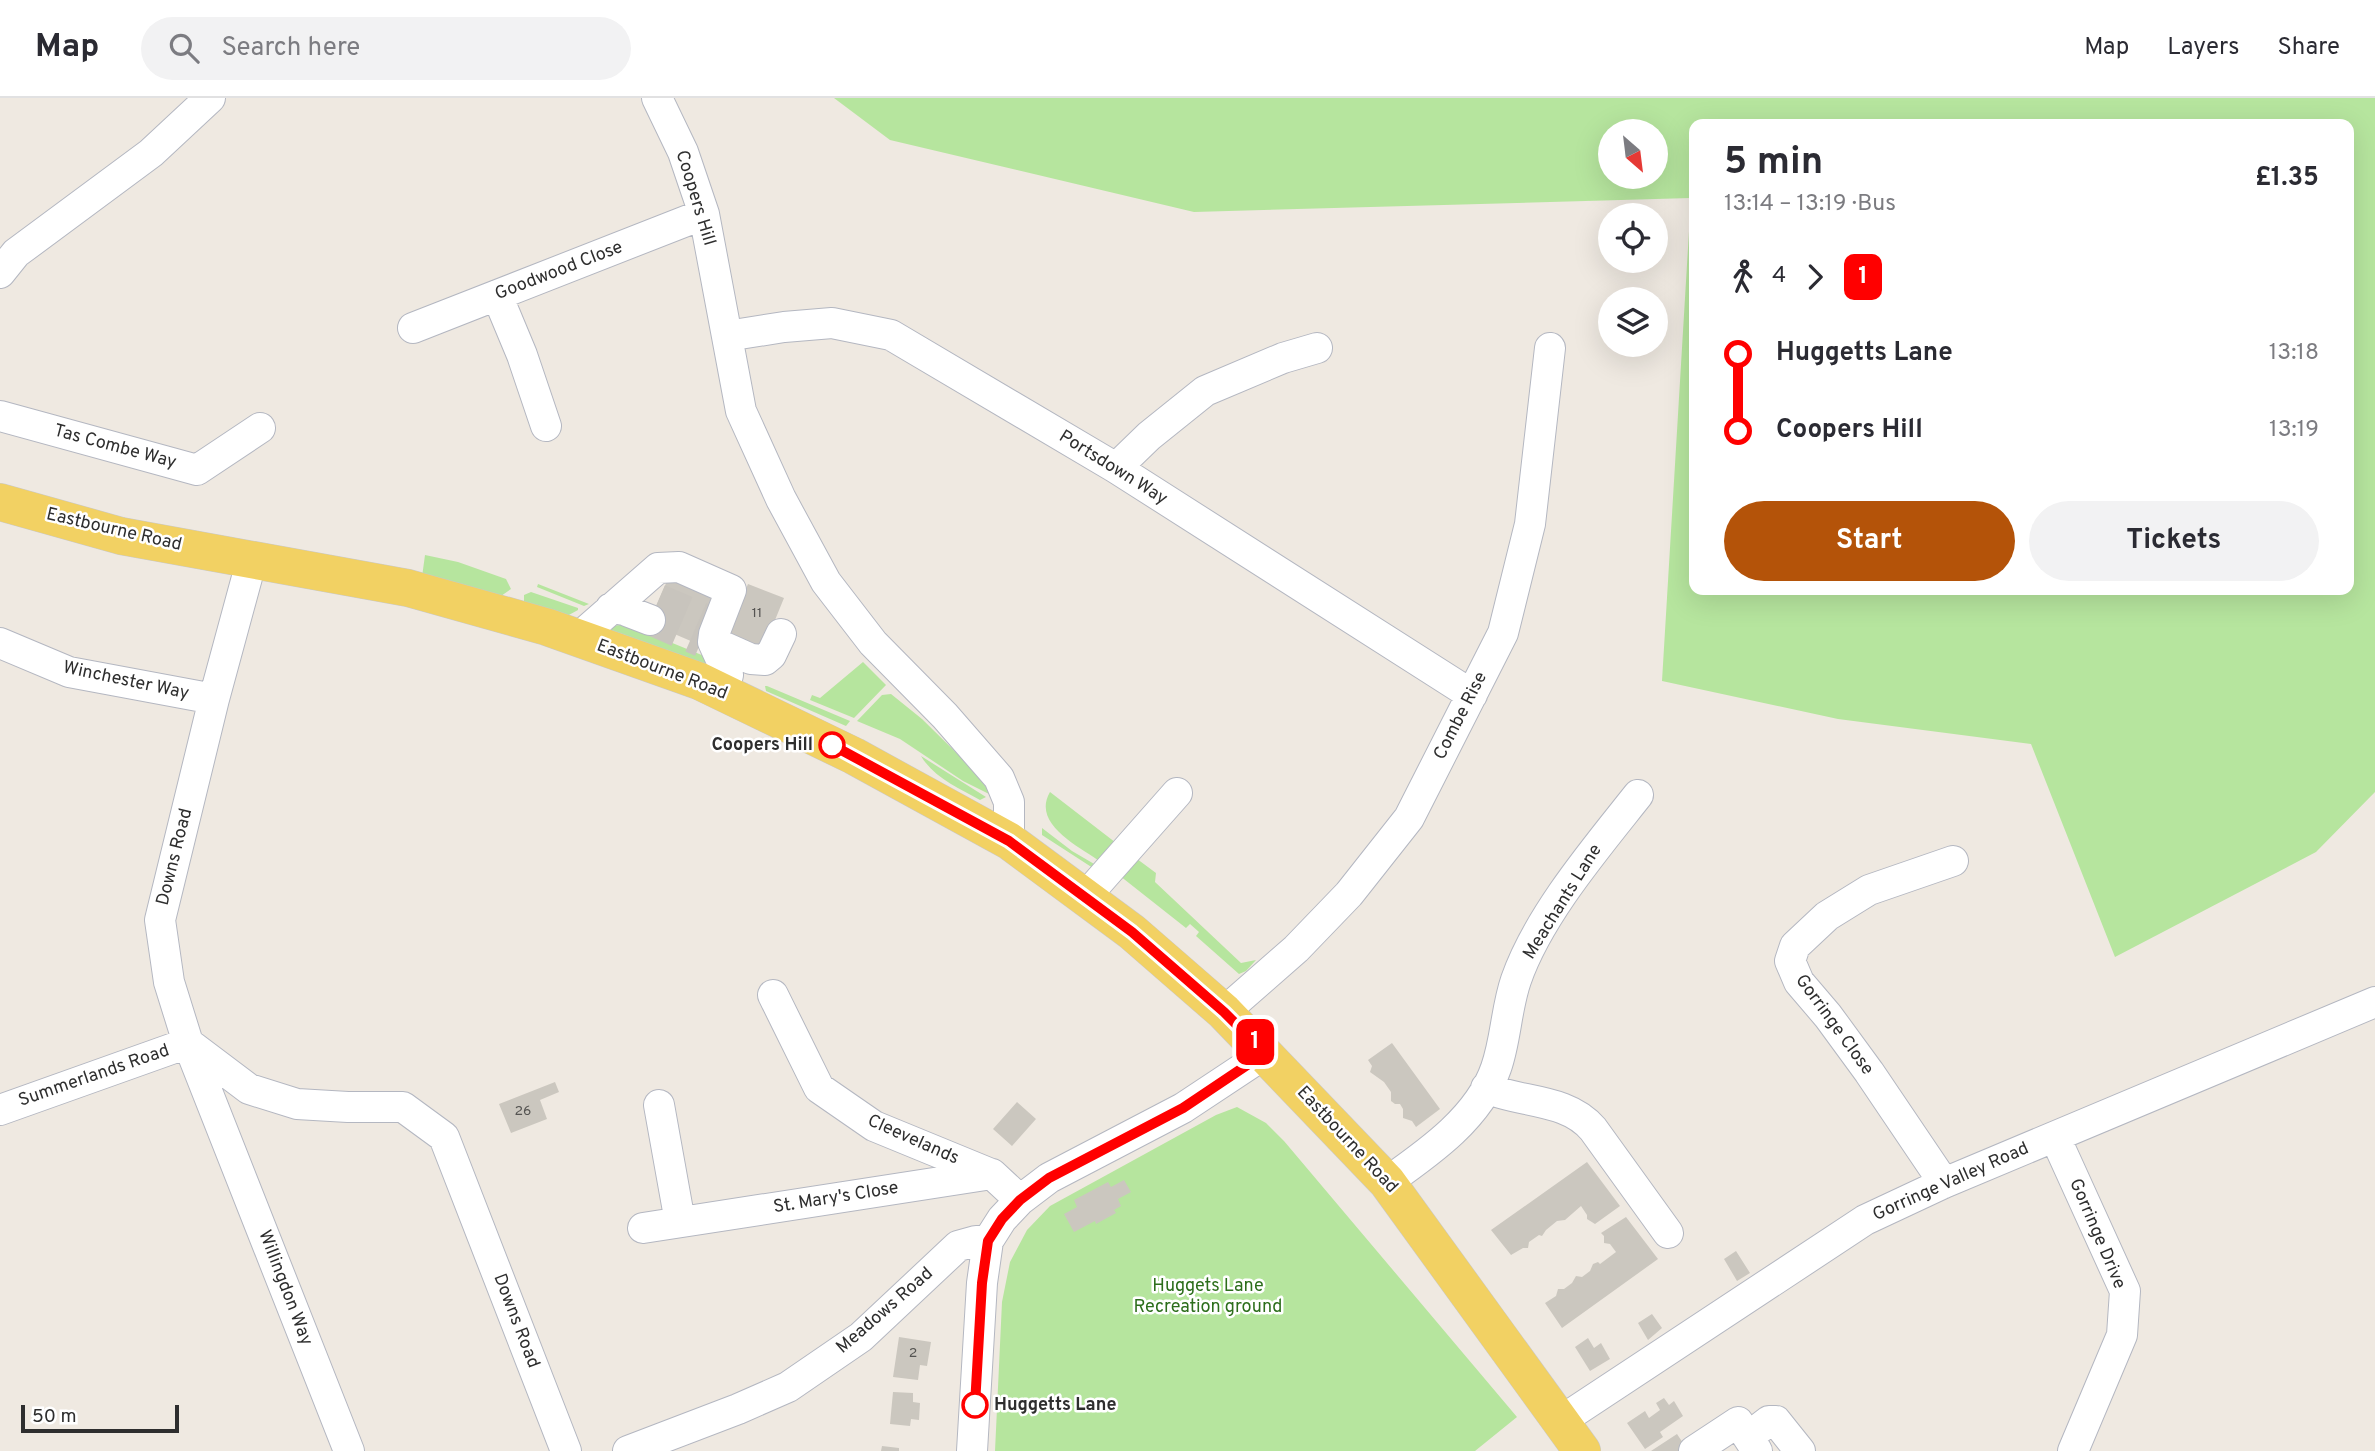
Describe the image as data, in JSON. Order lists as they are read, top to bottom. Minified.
{"streets":{"main road":["Eastbourne Road"],"street":["Coopers Hill","Goodwood Close","Tas Combe Way","Portsdown Way","Winchester Way","Combe Rise","Downs Road","Meachants Lane","Gorringe Close","Summerlands Road","Cleevelands","Gorringe Valley Road","St. Mary's Close","Gorringe Drive","Willingdon Way","Meadows Road"]},"crossings":[["Coopers Hill","Goodwood Close"],["Coopers Hill","Portsdown Way"],["Coopers Hill","Eastbourne Road"],["Portsdown Way","Combe Rise"],["Eastbourne Road","Combe Rise"],["Eastbourne Road","Downs Road"],["Eastbourne Road","Meachants Lane"],["Eastbourne Road","Gorringe Valley Road"],["Winchester Way","Downs Road"],["Downs Road","Summerlands Road"],["Downs Road","Willingdon Way"],["Gorringe Close","Gorringe Valley Road"],["Summerlands Road","Willingdon Way"],["Cleevelands","St. Mary's Close"],["Gorringe Valley Road","Gorringe Drive"]],"parks":["Huggets Lane Recreation ground"],"places":["Coopers Hill","Huggetts Lane"],"lines":["bus line 1"],"house_numbers":["11","26","2"],"scale_bar":"50 m","north":"bottom right","page":{"header":"Map","search":"Search here","nav":["Map","Layers","Share"],"on_map":"1","heading":["5 min","13:14 – 13:19 · Bus","£1.35"],"legs":["4","1"],"list":[{"name":"Huggetts Lane","value":"13:18"},{"name":"Coopers Hill","value":"13:19"}],"buttons":["Start","Tickets"],"scale":"50 m"}}
